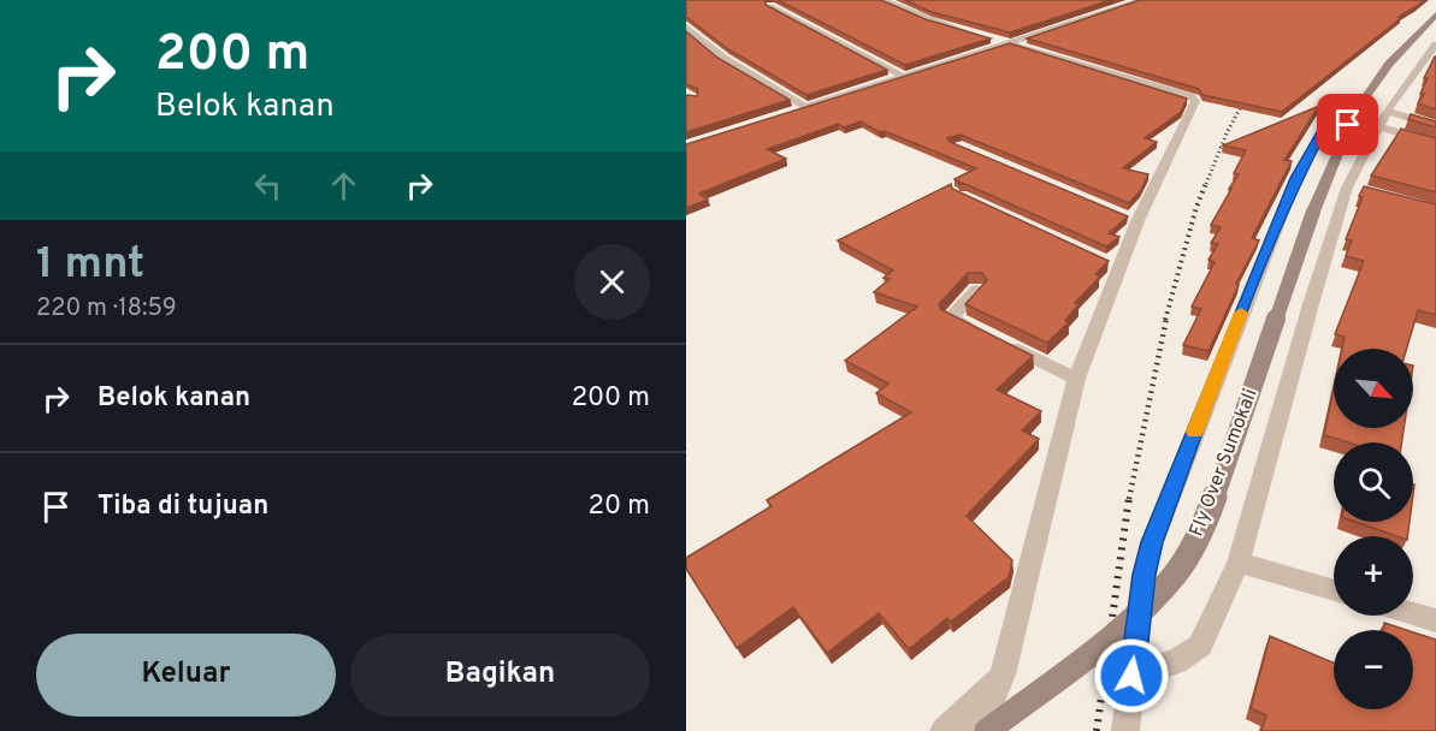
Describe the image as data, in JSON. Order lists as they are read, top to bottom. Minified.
{"streets":{"main road":["Fly Over Sumokali"]},"north":"bottom right","page":{"turn":["200 m","Belok kanan"],"heading":["1 mnt","220 m · 18:59"],"list":[{"name":"Belok kanan","value":"200 m"},{"name":"Tiba di tujuan","value":"20 m"}],"map_buttons":["+","−"],"buttons":["Keluar","Bagikan"]}}
